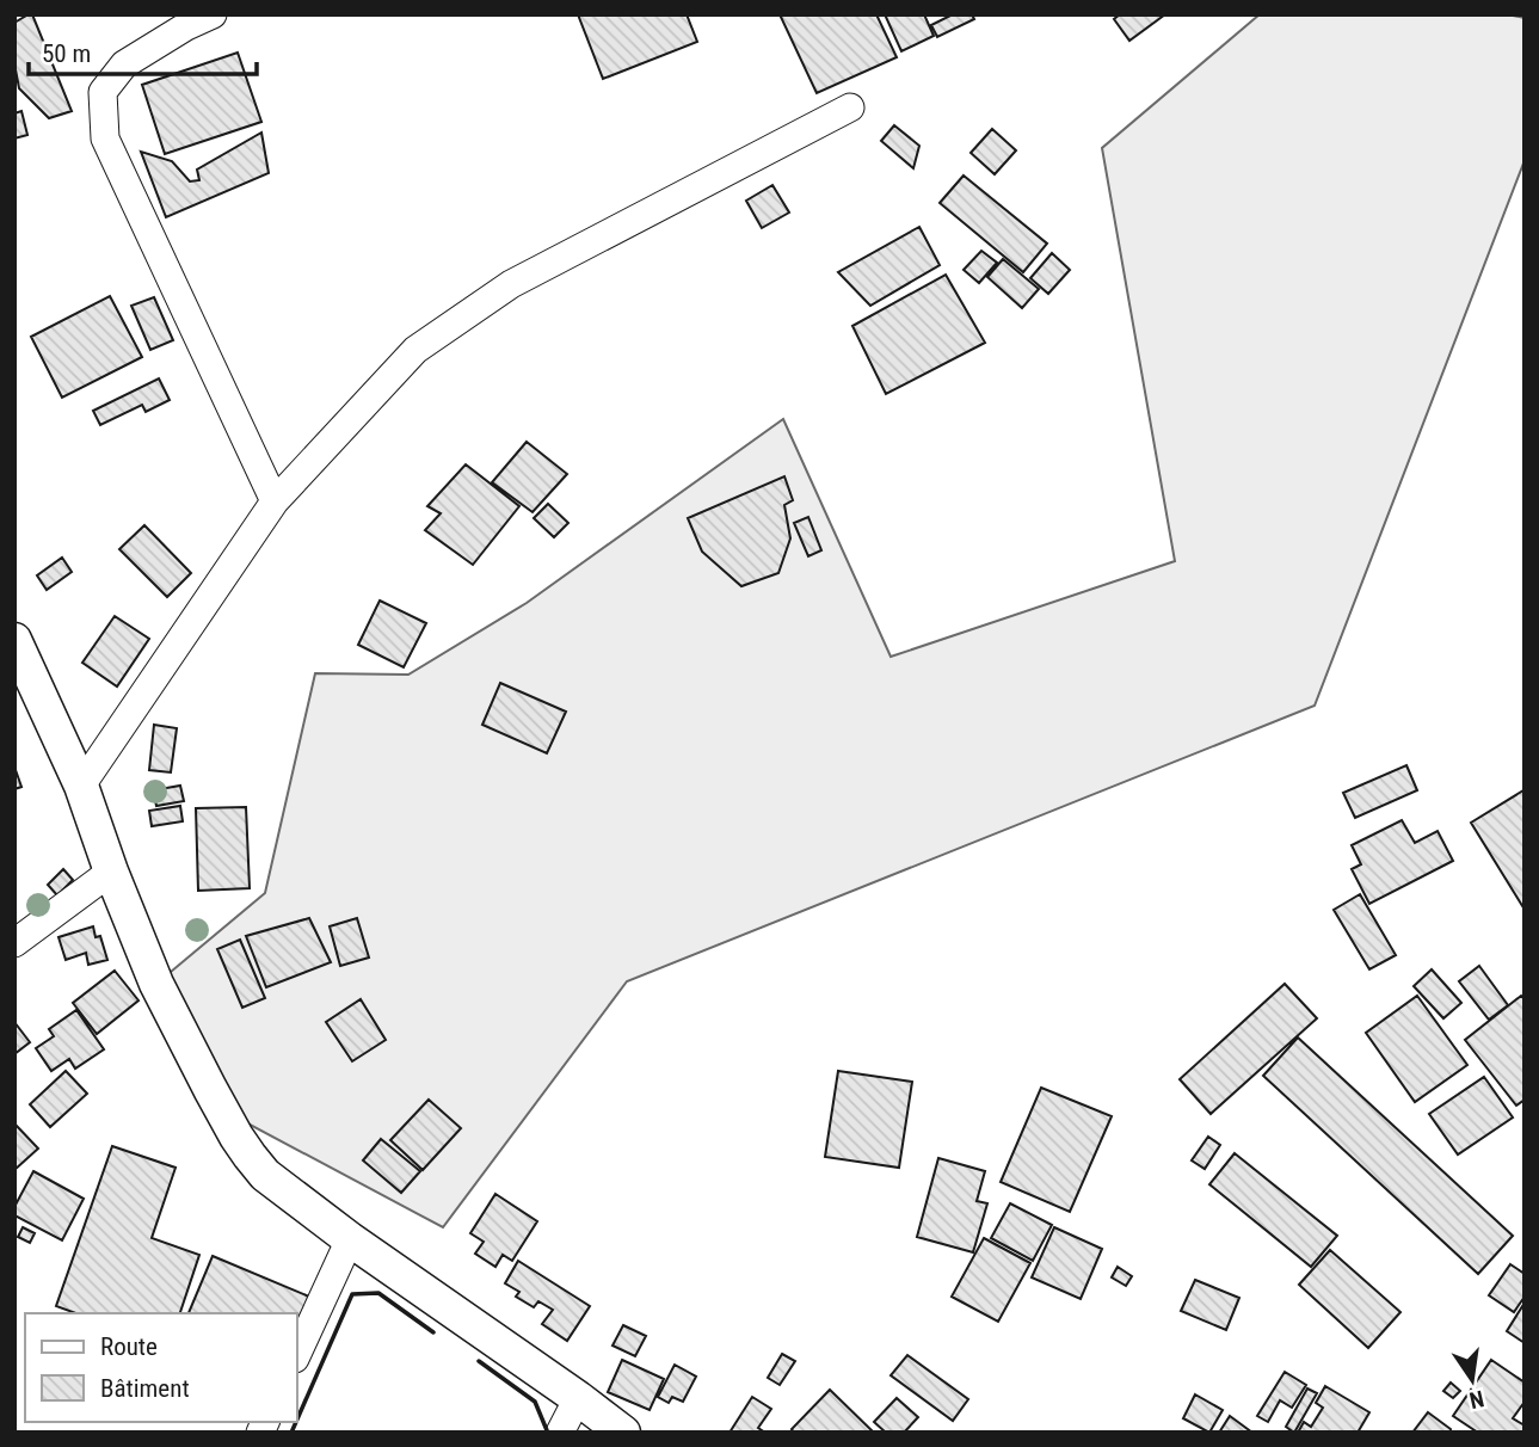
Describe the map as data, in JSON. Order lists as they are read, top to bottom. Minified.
{"legend":["Route","Bâtiment"],"scale_bar":"50 m","north":"bottom"}
